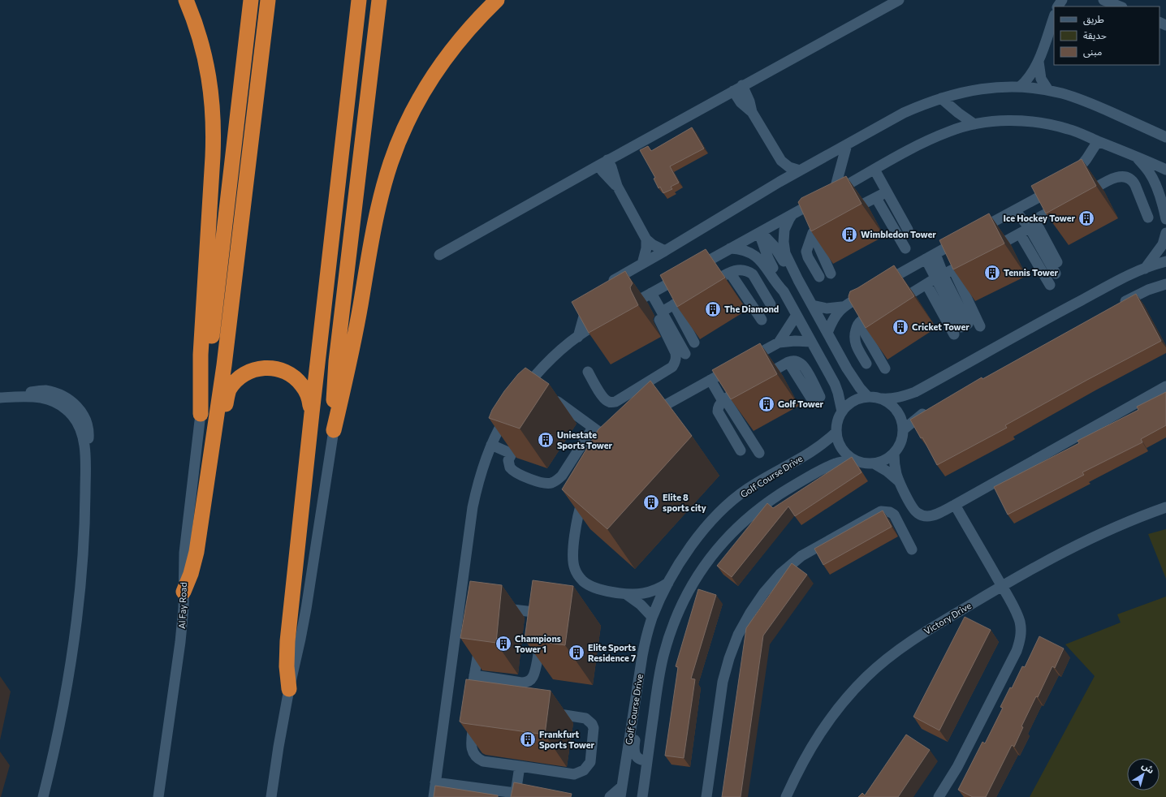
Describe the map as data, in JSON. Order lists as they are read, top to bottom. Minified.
{"streets":{"street":["Golf Course Drive","Al Fay Road","Victory Drive"]},"places":{"building":["Ice Hockey Tower","Wimbledon Tower","Tennis Tower","The Diamond","Cricket Tower","Golf Tower","Uniestate Sports Tower","Elite 8 sports city","Champions Tower 1","Elite Sports Residence 7","Frankfurt Sports Tower"]},"legend":["طريق","حديقة","مبنى"],"north":"top right"}
